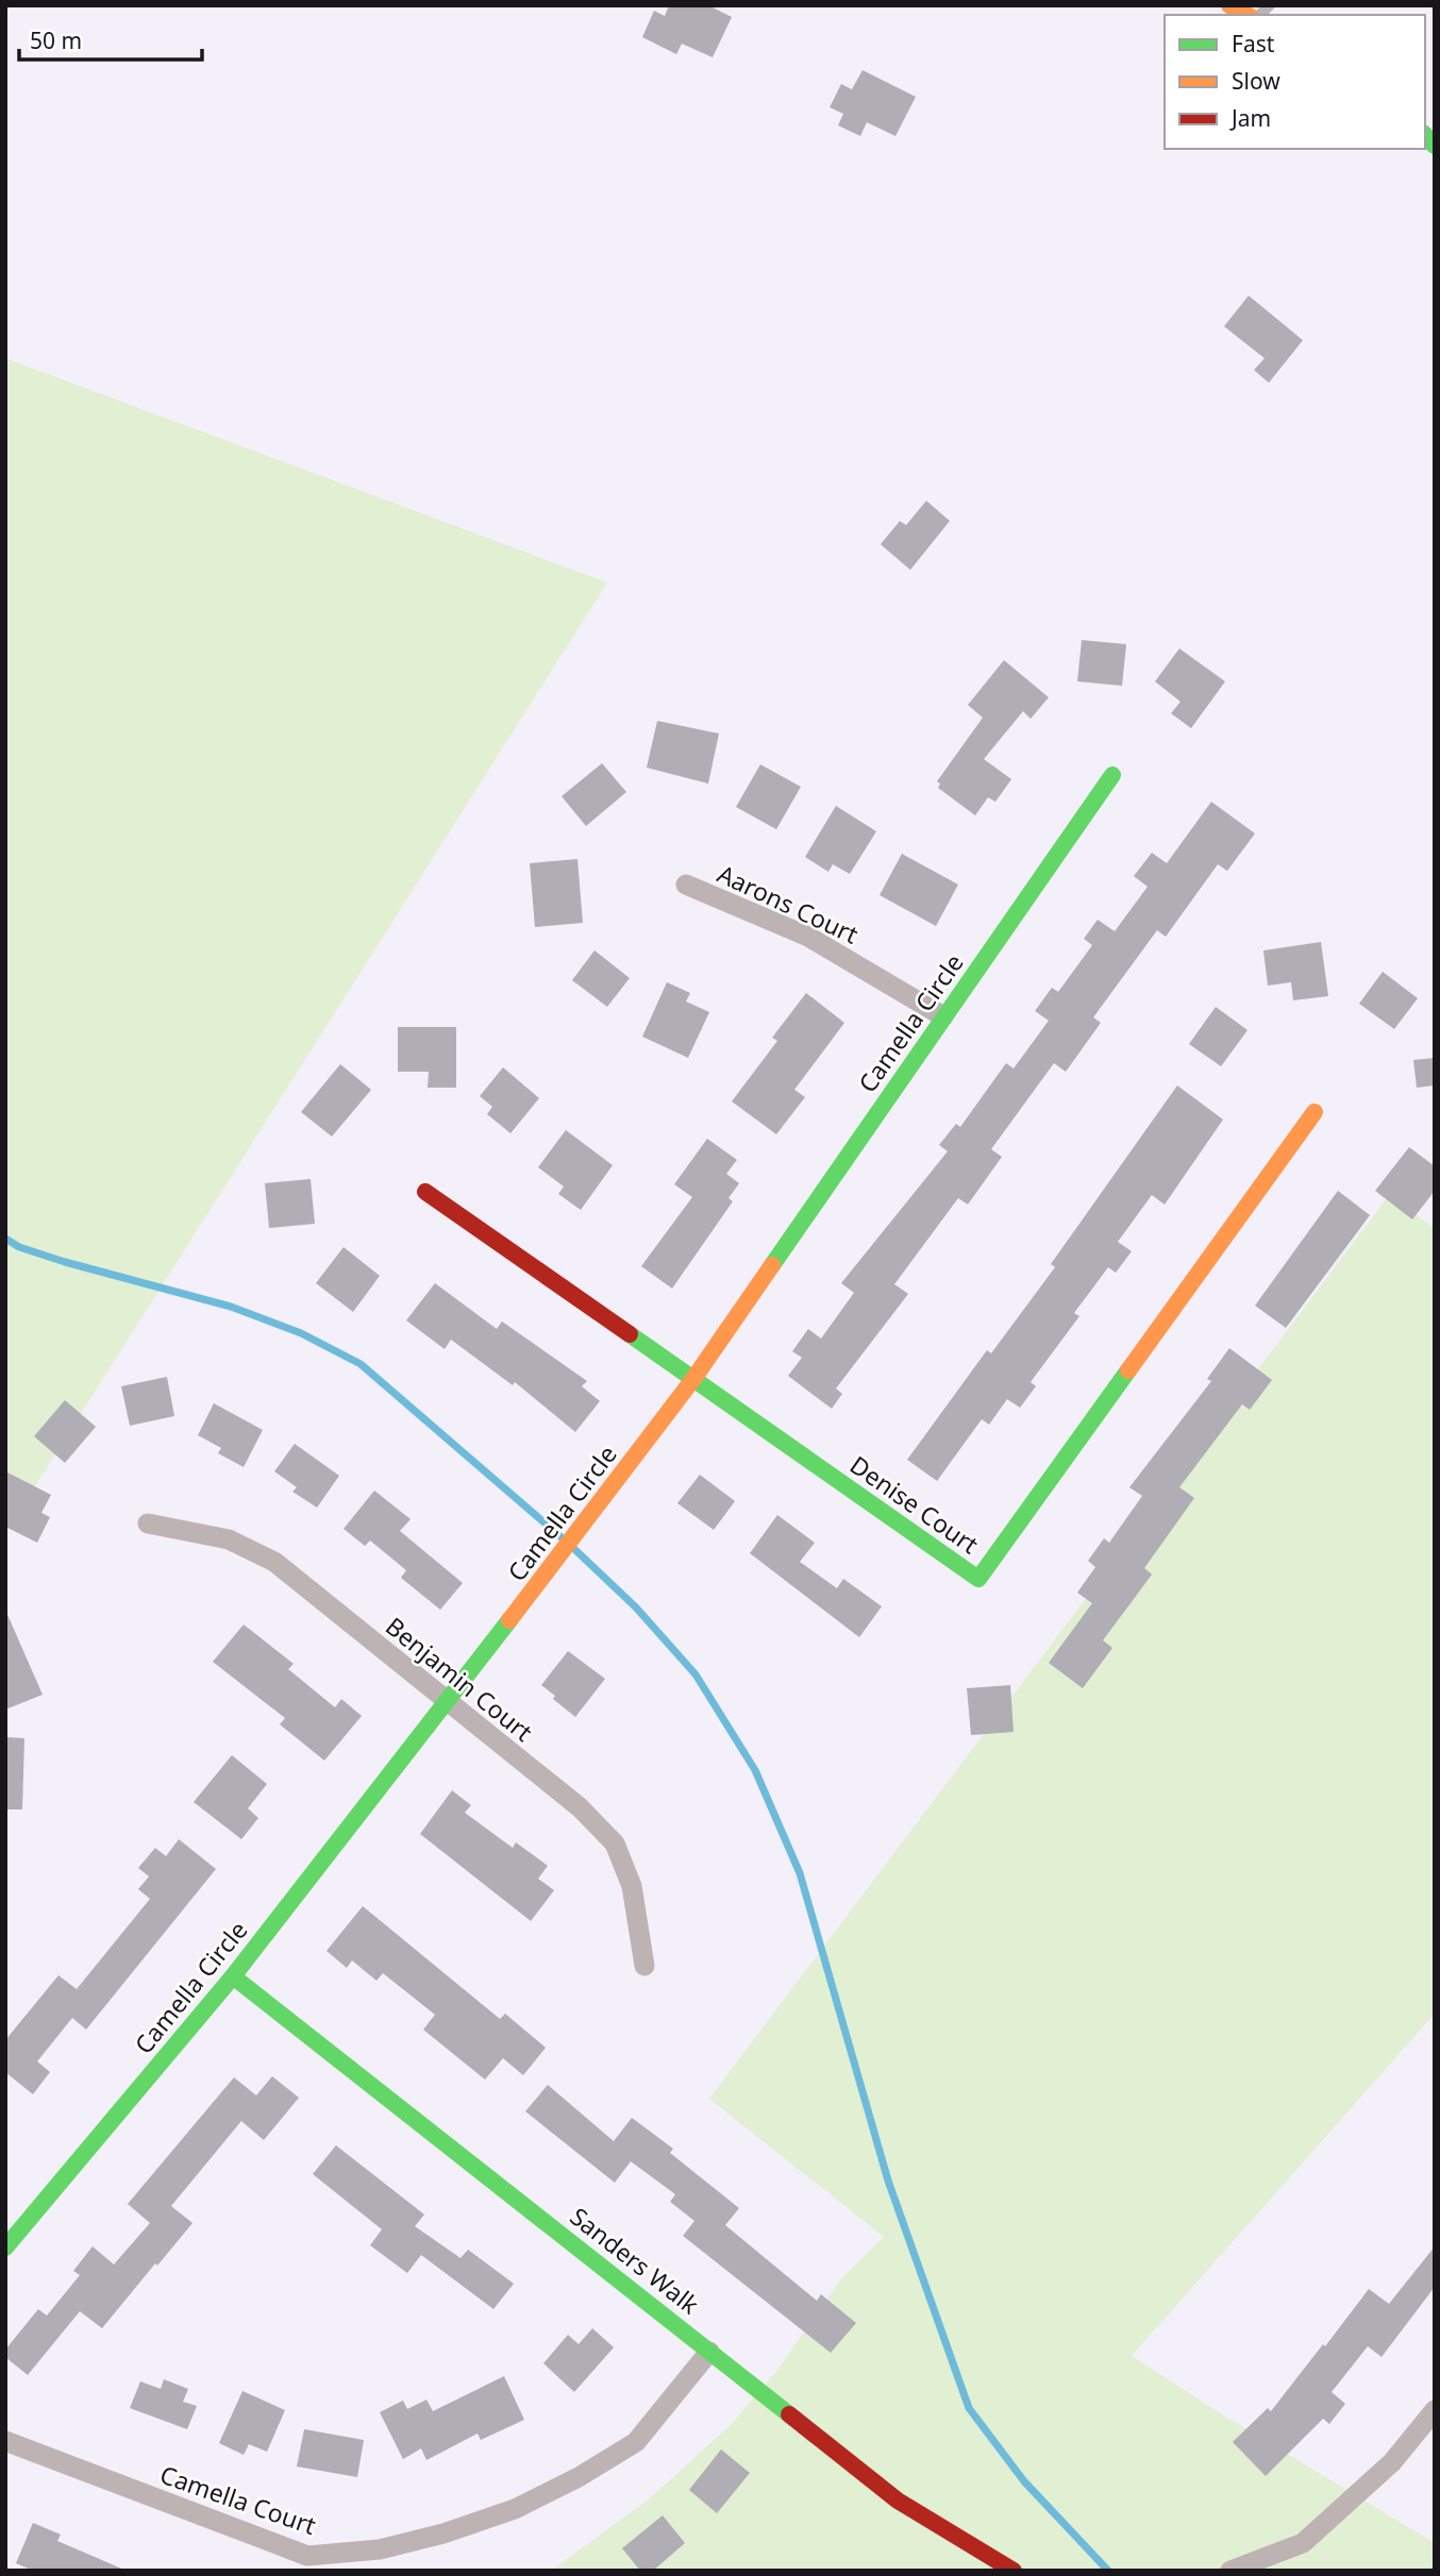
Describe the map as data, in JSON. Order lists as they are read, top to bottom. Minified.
{"streets":{"street":["Aarons Court","Camella Circle","Denise Court","Benjamin Court","Sanders Walk","Camella Court"]},"crossings":[["Aarons Court","Camella Circle"],["Camella Circle","Denise Court"],["Camella Circle","Benjamin Court"],["Camella Circle","Sanders Walk"],["Sanders Walk","Camella Court"]],"legend":["Fast","Slow","Jam"],"scale_bar":"50 m"}
